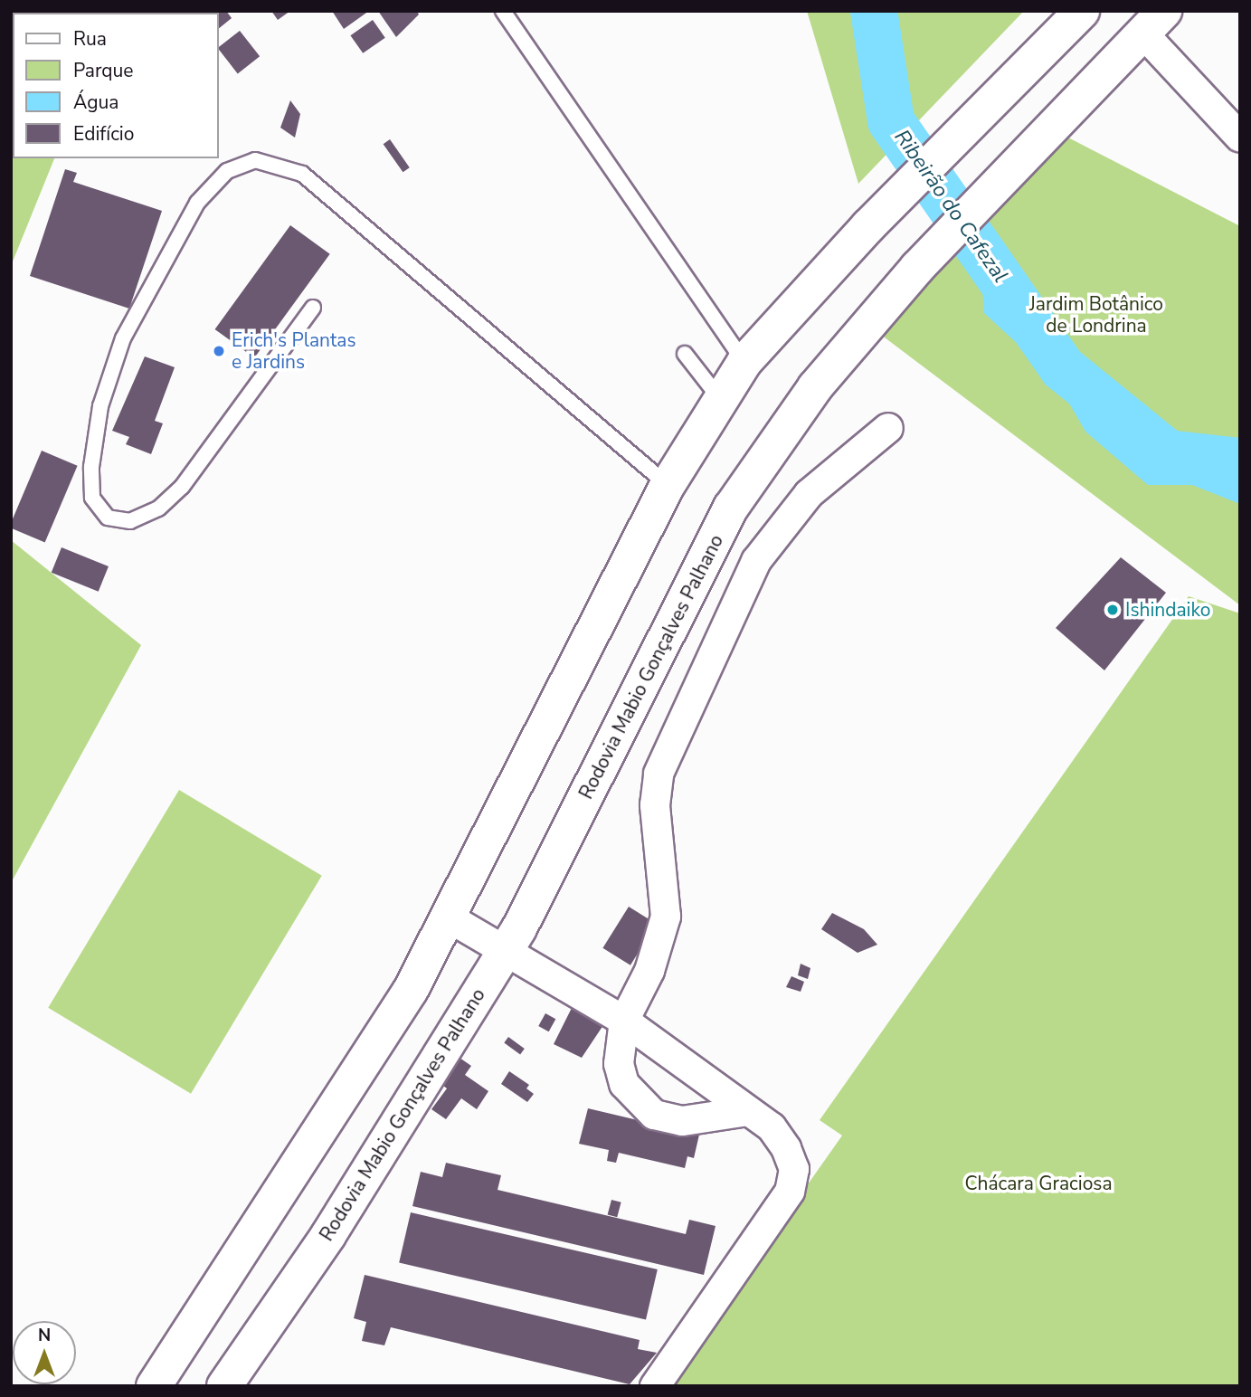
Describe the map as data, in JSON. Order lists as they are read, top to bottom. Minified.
{"streets":{"main road":["Rodovia Mabio Gonçalves Palhano"]},"water":["Ribeirão do Cafezal"],"parks":["Jardim Botânico de Londrina","Chácara Graciosa"],"places":["Erich's Plantas e Jardins","Ishindaiko"],"legend":["Rua","Parque","Água","Edifício"],"north":"top"}
